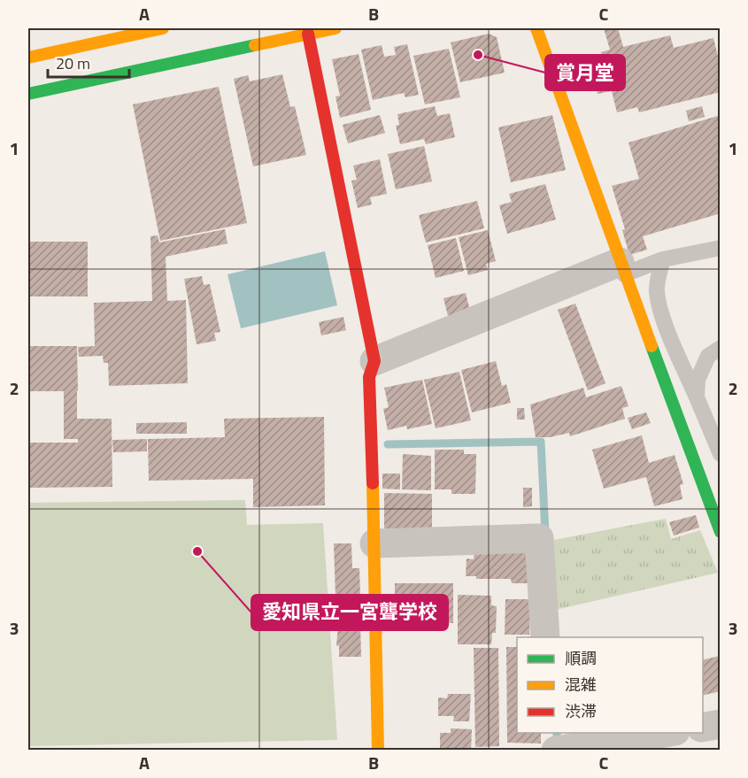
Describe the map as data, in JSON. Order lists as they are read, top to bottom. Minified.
{"places":["賞月堂","愛知県立一宮聾学校"],"legend":["順調","混雑","渋滞"],"scale_bar":"20 m","grid":{"columns":["A","B","C"],"rows":["1","2","3"]}}
